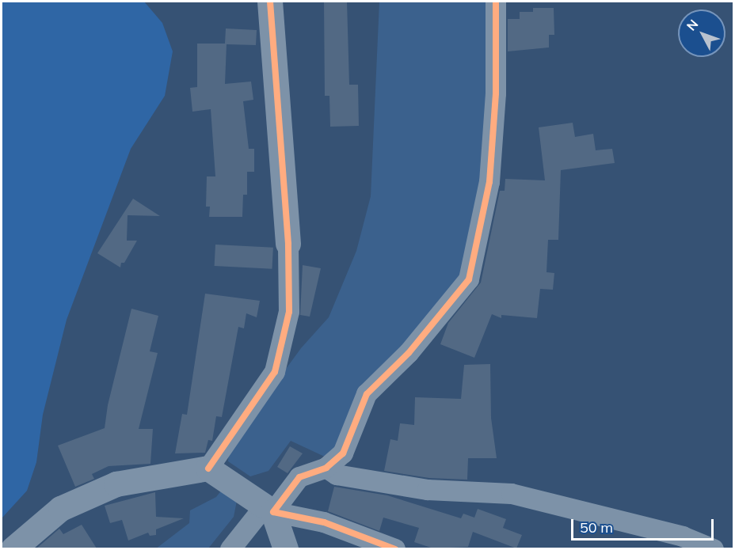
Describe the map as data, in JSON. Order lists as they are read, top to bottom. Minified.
{"scale_bar":"50 m","north":"top left"}
